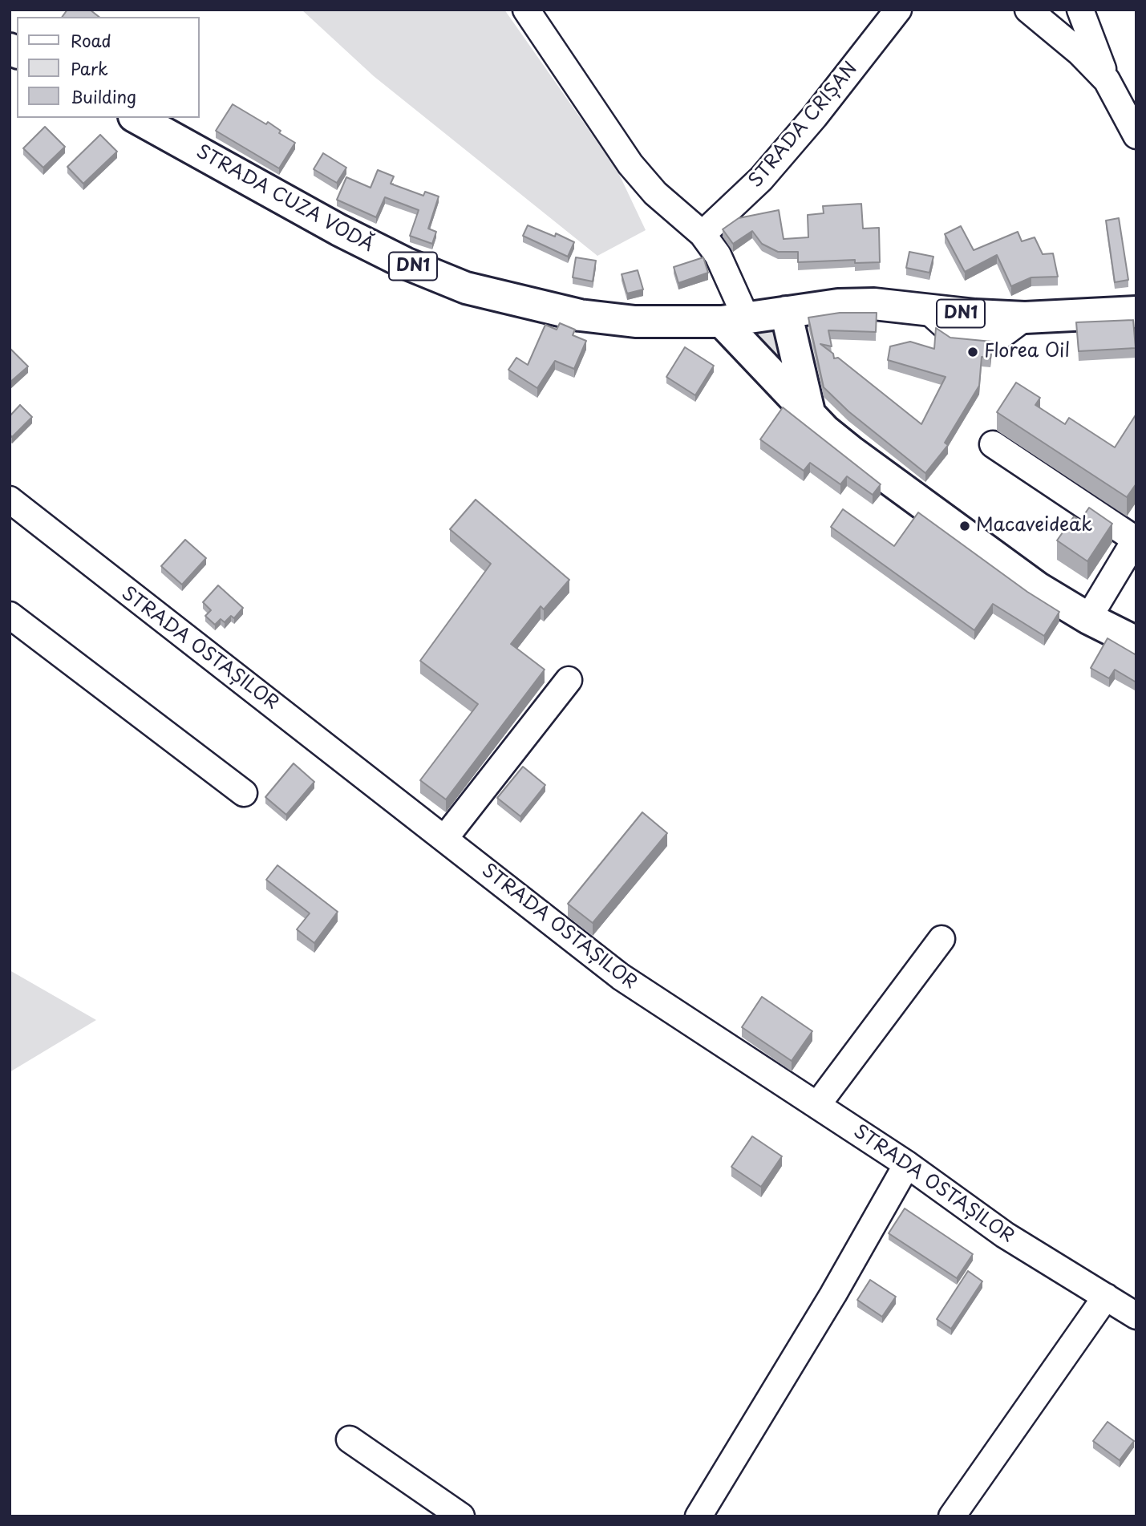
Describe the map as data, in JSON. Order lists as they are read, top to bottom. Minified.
{"streets":{"main road":["STRADA CUZA VODĂ","DN1"],"street":["STRADA CRIȘAN","STRADA OSTAȘILOR"]},"places":["Florea Oil","Macaveideak"],"legend":["Road","Park","Building"]}
